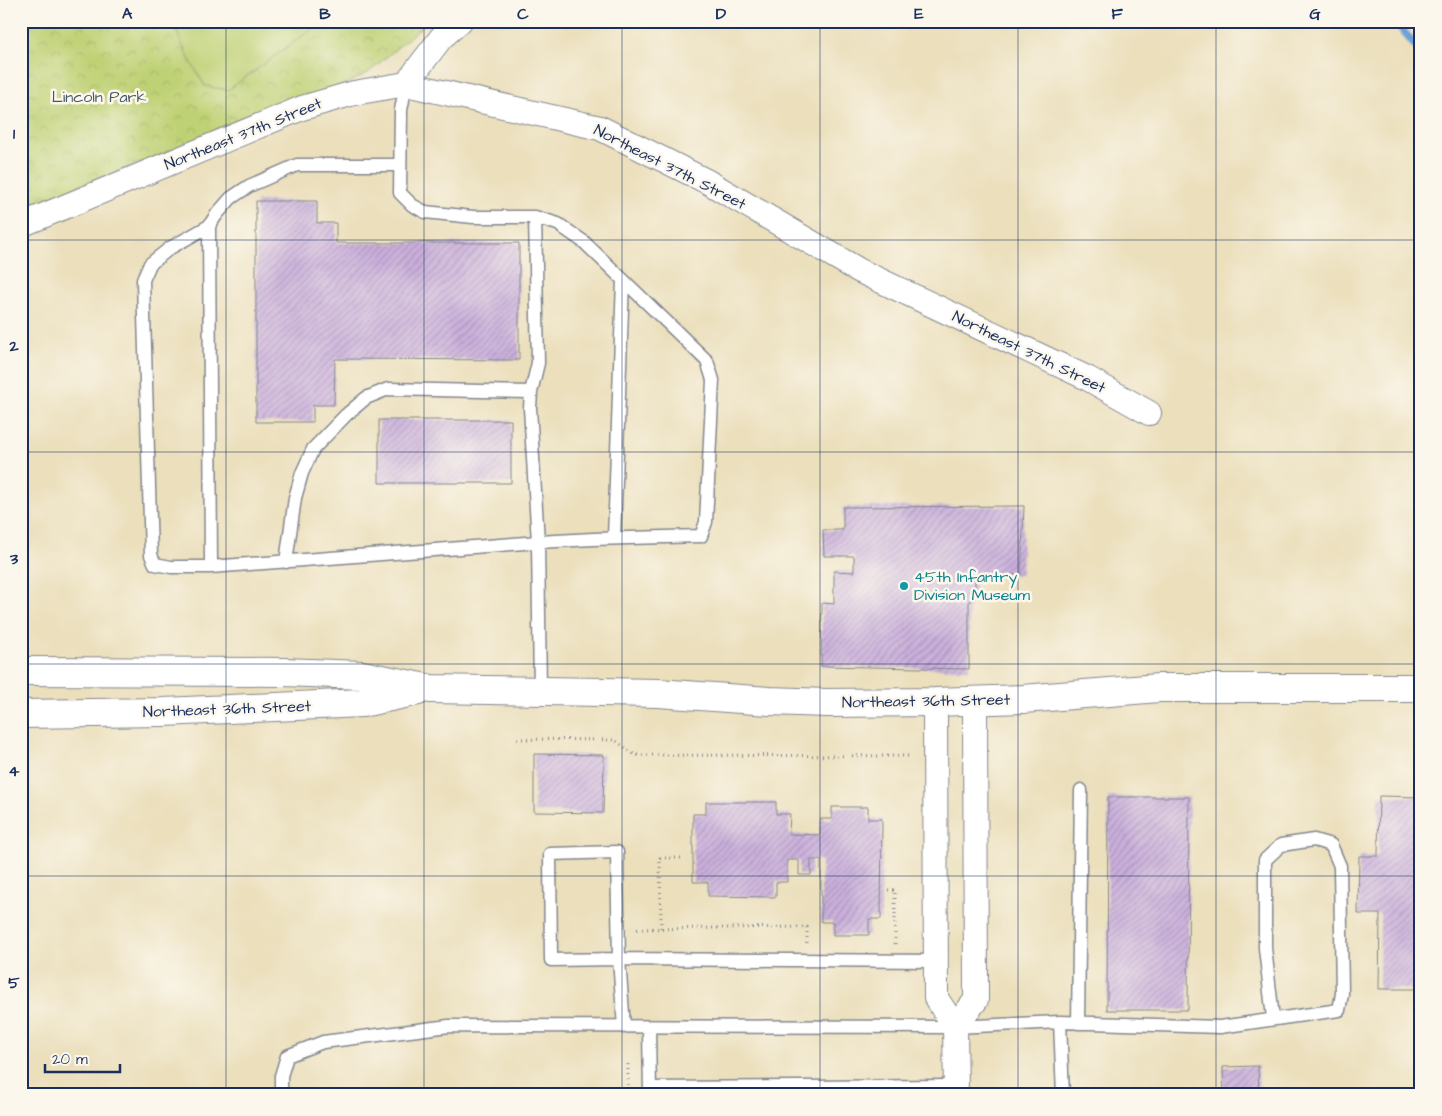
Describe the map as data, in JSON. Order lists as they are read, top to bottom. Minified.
{"streets":{"main road":["Northeast 36th Street"],"street":["Northeast 37th Street"]},"parks":["Lincoln Park"],"places":["45th Infantry Division Museum"],"scale_bar":"20 m","grid":{"columns":["A","B","C","D","E","F","G"],"rows":["1","2","3","4","5"]}}
